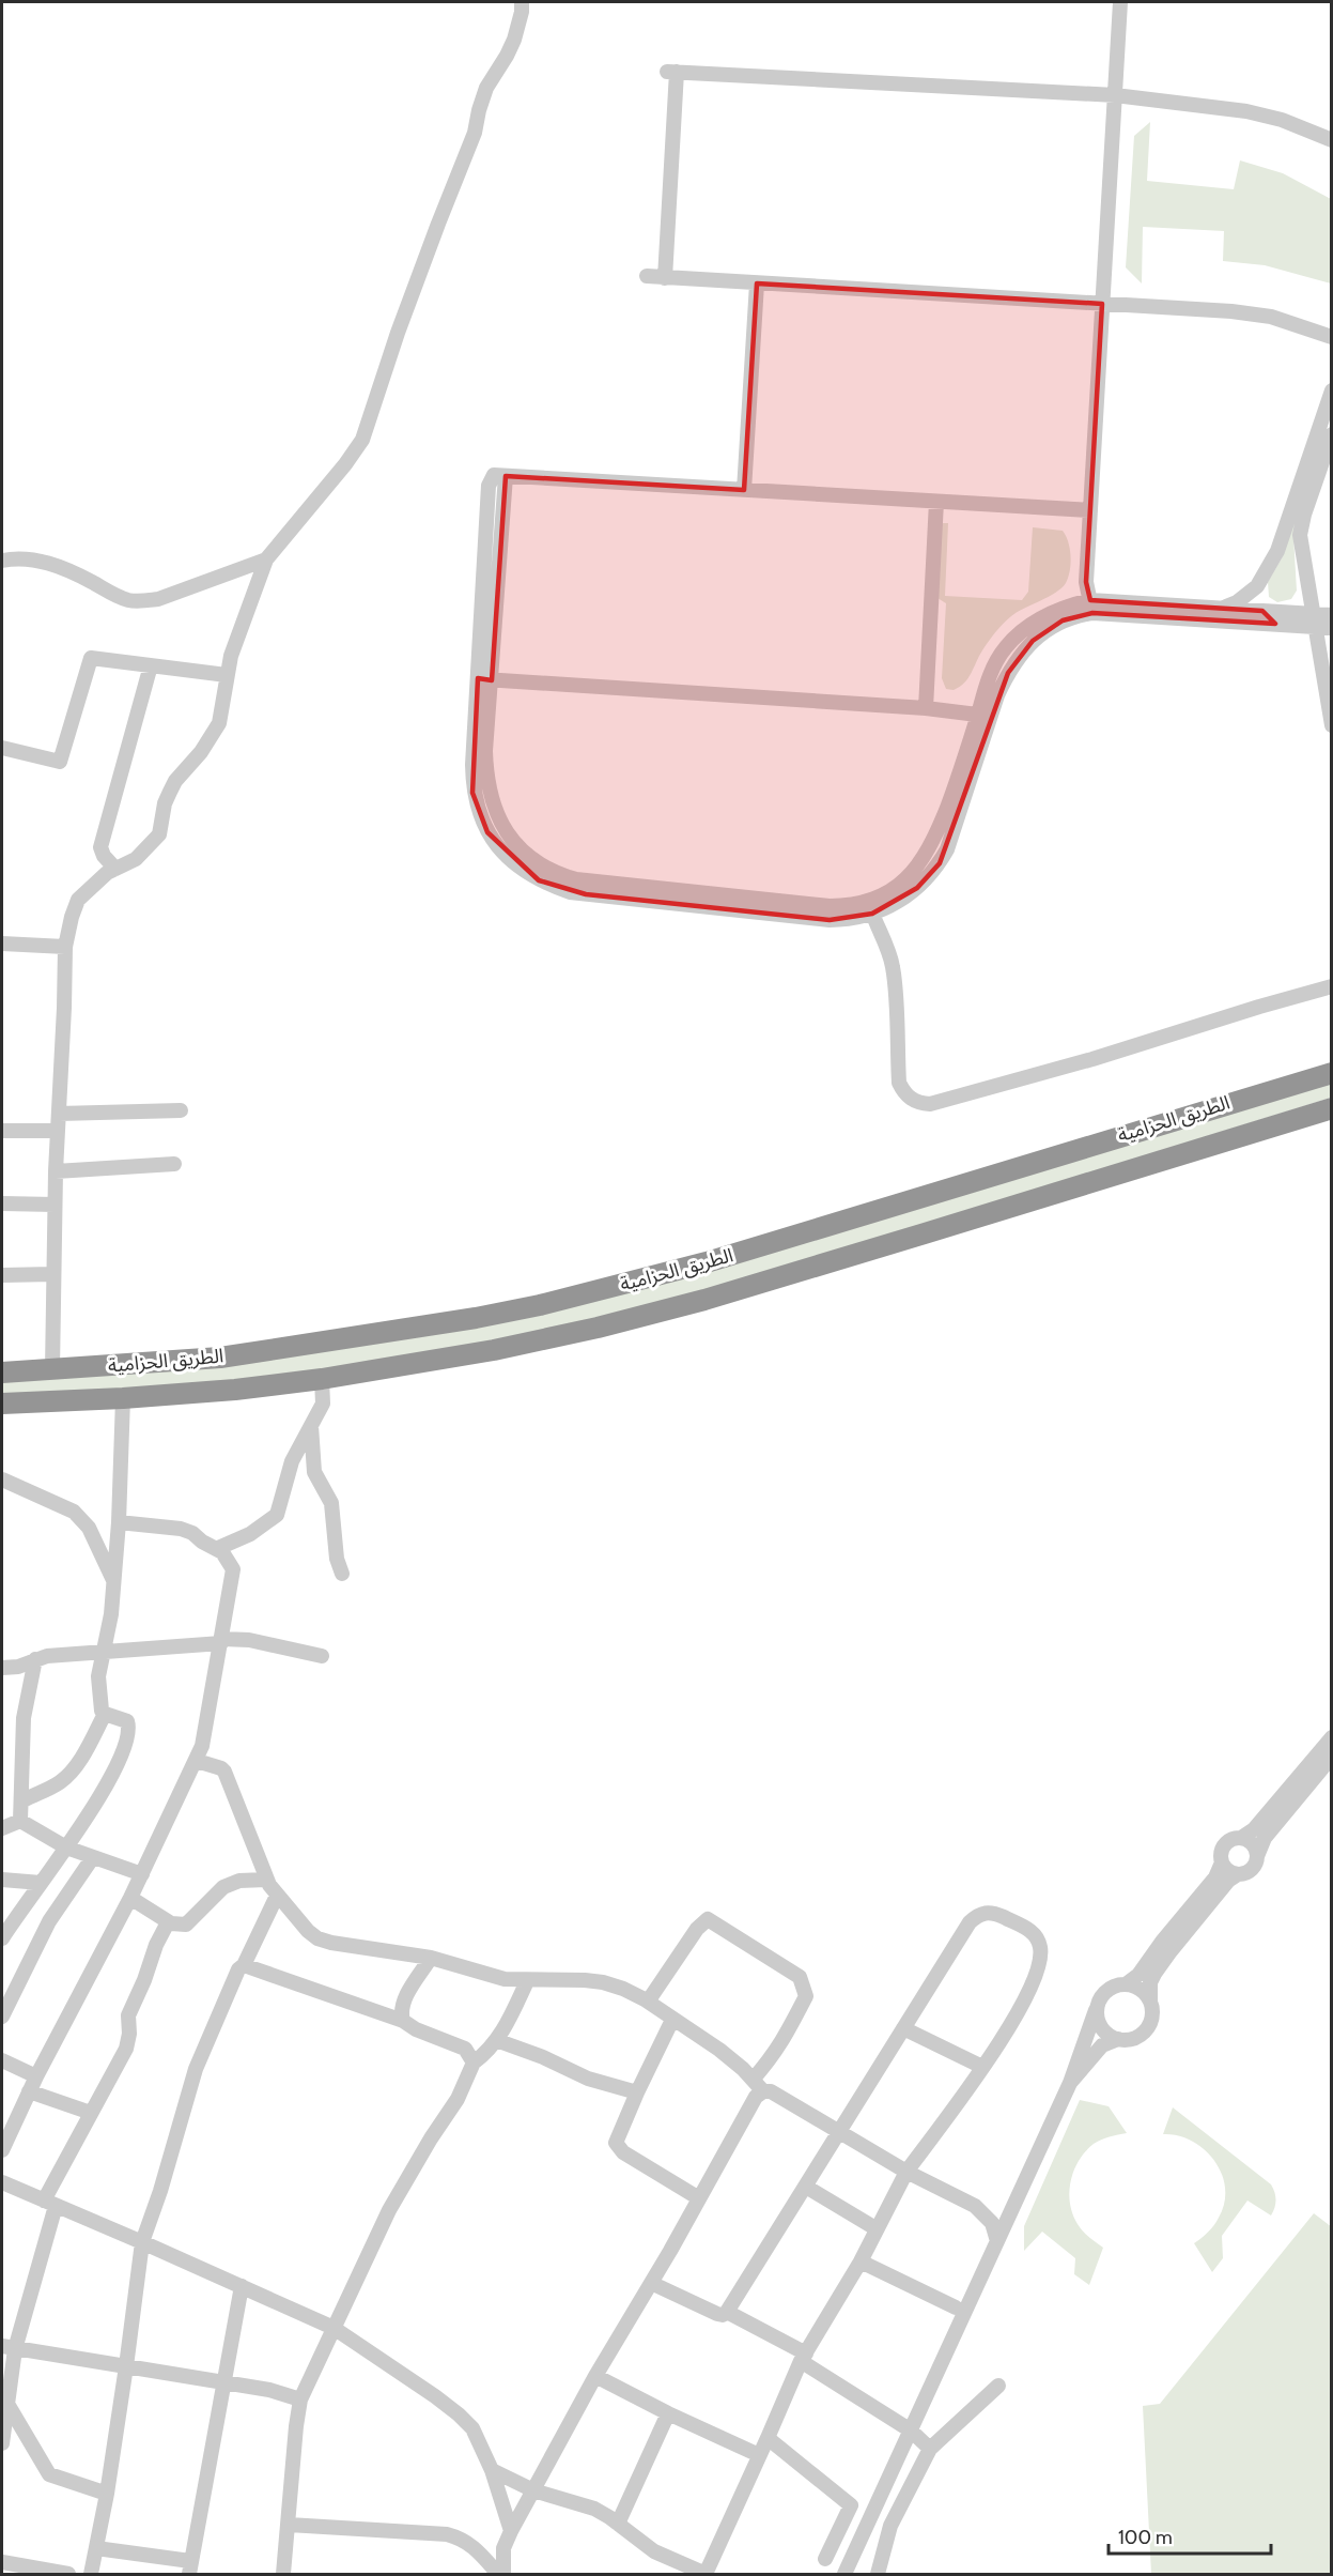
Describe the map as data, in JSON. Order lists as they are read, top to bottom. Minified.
{"streets":{"highway":["الطريق الحزامية"]},"scale_bar":"100 m"}
